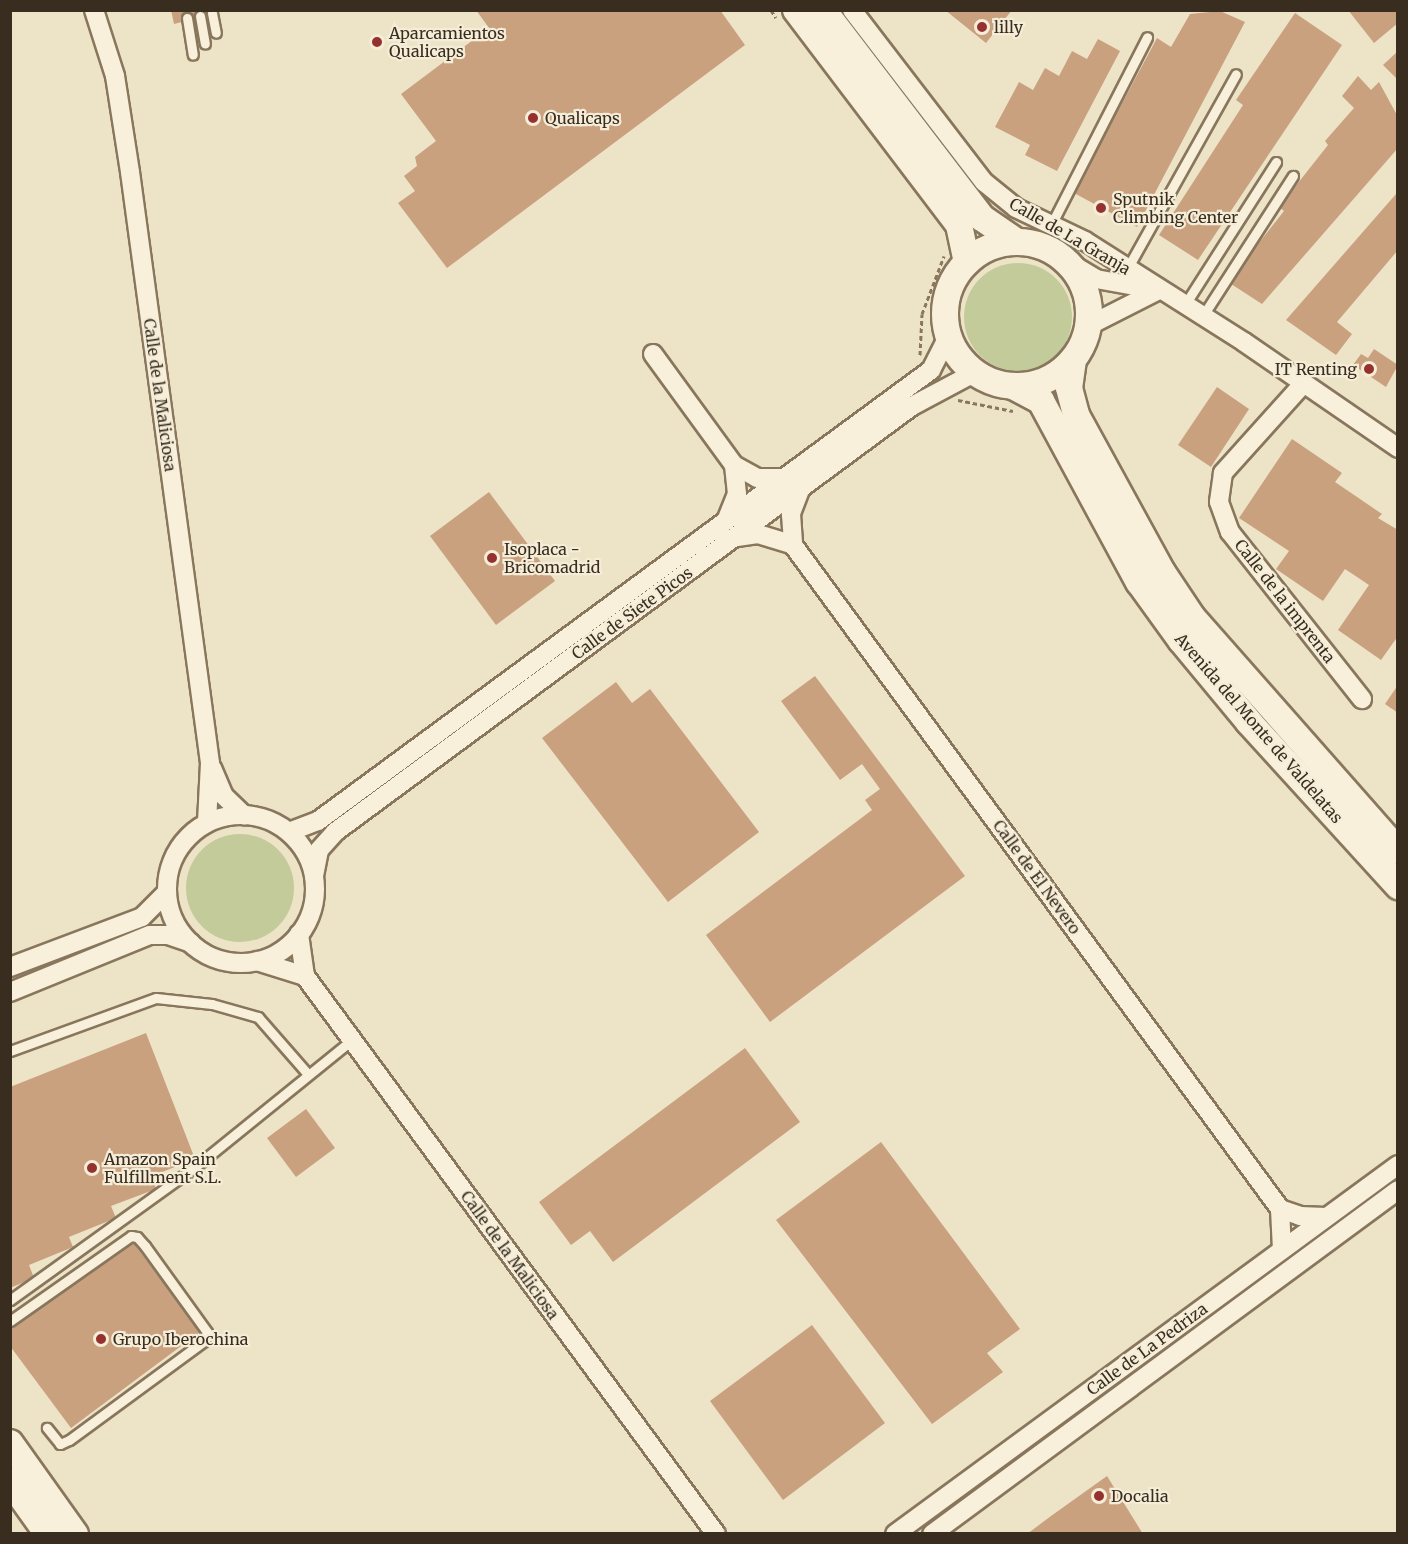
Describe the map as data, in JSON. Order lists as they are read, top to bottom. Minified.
{"streets":{"street":["Calle de La Granja","Calle de la Maliciosa","Calle de la imprenta","Calle de Siete Picos","Avenida del Monte de Valdelatas","Calle de El Nevero","Calle de La Pedriza"]},"crossings":[["Calle de La Granja","Calle de la imprenta"],["Calle de la Maliciosa","Calle de Siete Picos"],["Calle de Siete Picos","Avenida del Monte de Valdelatas"]],"places":["lilly","Aparcamientos Qualicaps","Qualicaps","Sputnik Climbing Center","IT Renting","Isoplaca - Bricomadrid","Amazon Spain Fulfillment S.L.","Grupo Iberochina","Docalia"]}
